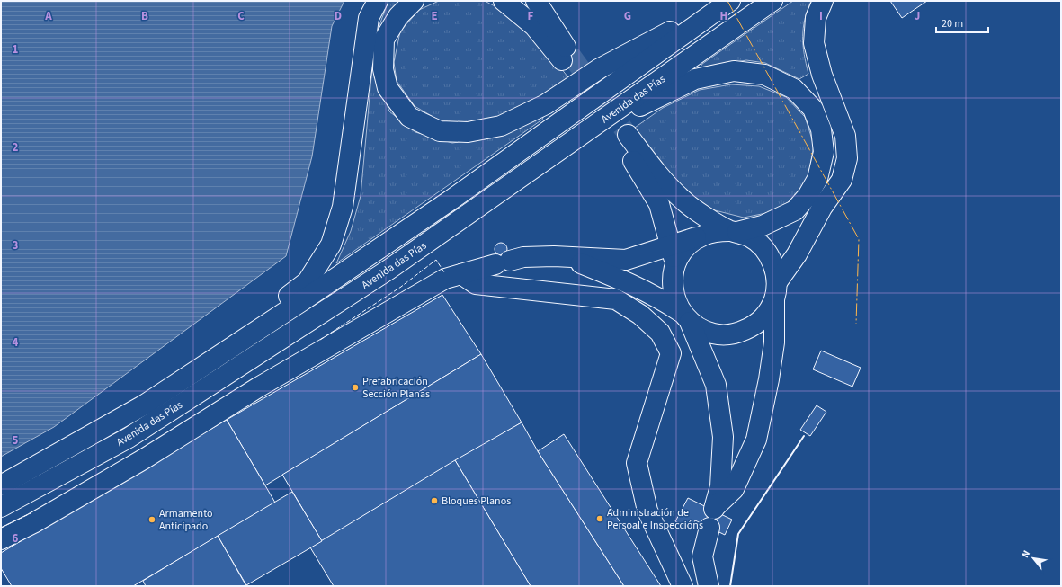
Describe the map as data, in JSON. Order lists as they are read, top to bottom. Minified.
{"streets":{"main road":["Avenida das Pías"]},"places":["Prefabricación Sección Planas","Bloques Planos","Administración de Persoal e Inspeccións","Armamento Anticipado"],"scale_bar":"20 m","north":"top left","grid":{"columns":["A","B","C","D","E","F","G","H","I","J"],"rows":["1","2","3","4","5","6"]}}
